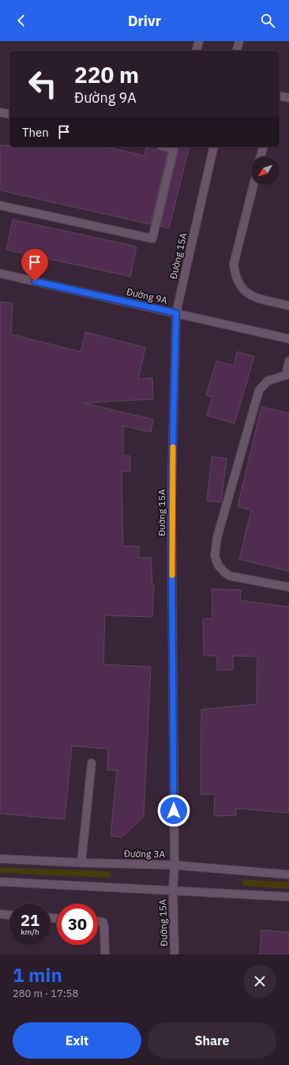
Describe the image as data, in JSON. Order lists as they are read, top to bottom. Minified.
{"streets":{"street":["Đường 15A","Đường 9A","Đường 3A"]},"crossings":[["Đường 15A","Đường 9A"],["Đường 15A","Đường 3A"]],"north":"bottom left","page":{"header":"Drivr","turn":["220 m","Đường 9A"],"then":"Then","speed":"21 km/h","limit":"30","heading":["1 min","280 m · 17:58"],"buttons":["Exit","Share"]}}
